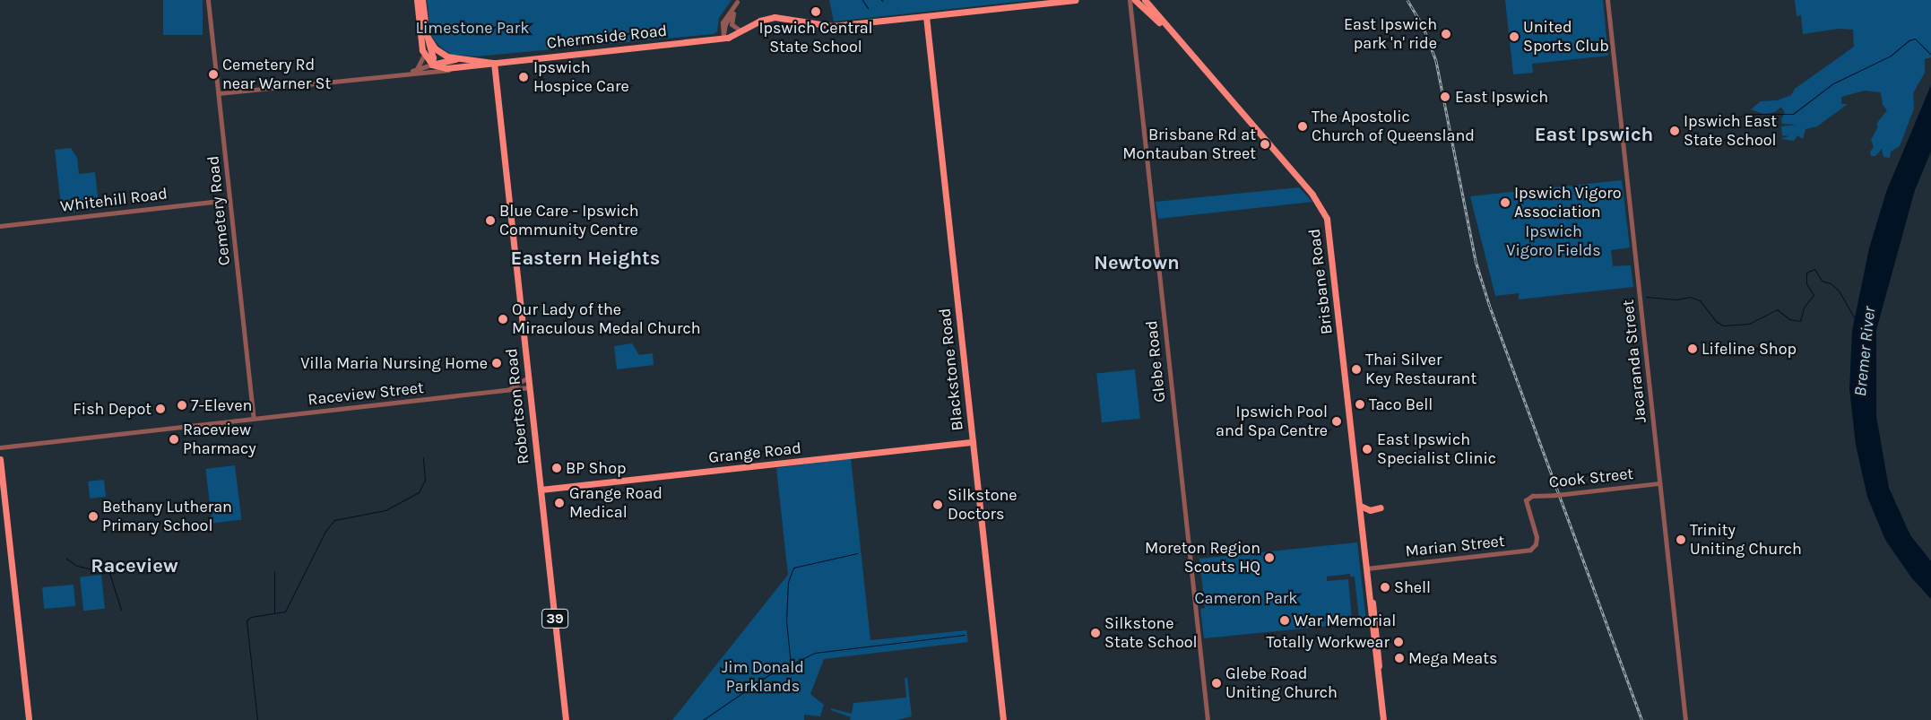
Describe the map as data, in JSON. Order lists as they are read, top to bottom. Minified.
{"streets":{"main road":["Chermside Road","Brisbane Road","Blackstone Road","Robertson Road","Grange Road","39"],"street":["Whitehill Road","Cemetery Road","Glebe Road","Jacaranda Street","Raceview Street","Cook Street","Marian Street"]},"crossings":[["Chermside Road","Cemetery Road"],["Chermside Road","Blackstone Road"],["Chermside Road","Robertson Road"],["Whitehill Road","Cemetery Road"],["Cemetery Road","Raceview Street"],["Brisbane Road","Marian Street"],["Jacaranda Street","Cook Street"],["Blackstone Road","Grange Road"],["Raceview Street","Robertson Road"],["Robertson Road","Grange Road"],["Cook Street","Marian Street"]],"districts":["East Ipswich","Eastern Heights","Newtown","Raceview"],"water":["Bremer River"],"parks":["Limestone Park","Ipswich Vigoro Fields","Cameron Park","Jim Donald Parklands"],"places":["Ipswich Central State School","East Ipswich park 'n' ride","United Sports Club","Cemetery Rd near Warner St","Ipswich Hospice Care","East Ipswich","The Apostolic Church of Queensland","Ipswich East State School","Brisbane Rd at Montauban Street","Ipswich Vigoro Association","Blue Care - Ipswich Community Centre","Our Lady of the Miraculous Medal Church","Lifeline Shop","Villa Maria Nursing Home","Thai Silver Key Restaurant","Taco Bell","7-Eleven","Fish Depot","Ipswich Pool and Spa Centre","Raceview Pharmacy","East Ipswich Specialist Clinic","BP Shop","Grange Road Medical","Silkstone Doctors","Bethany Lutheran Primary School","Trinity Uniting Church","Moreton Region Scouts HQ","Shell","War Memorial","Silkstone State School","Totally Workwear","Mega Meats","Glebe Road Uniting Church"]}
